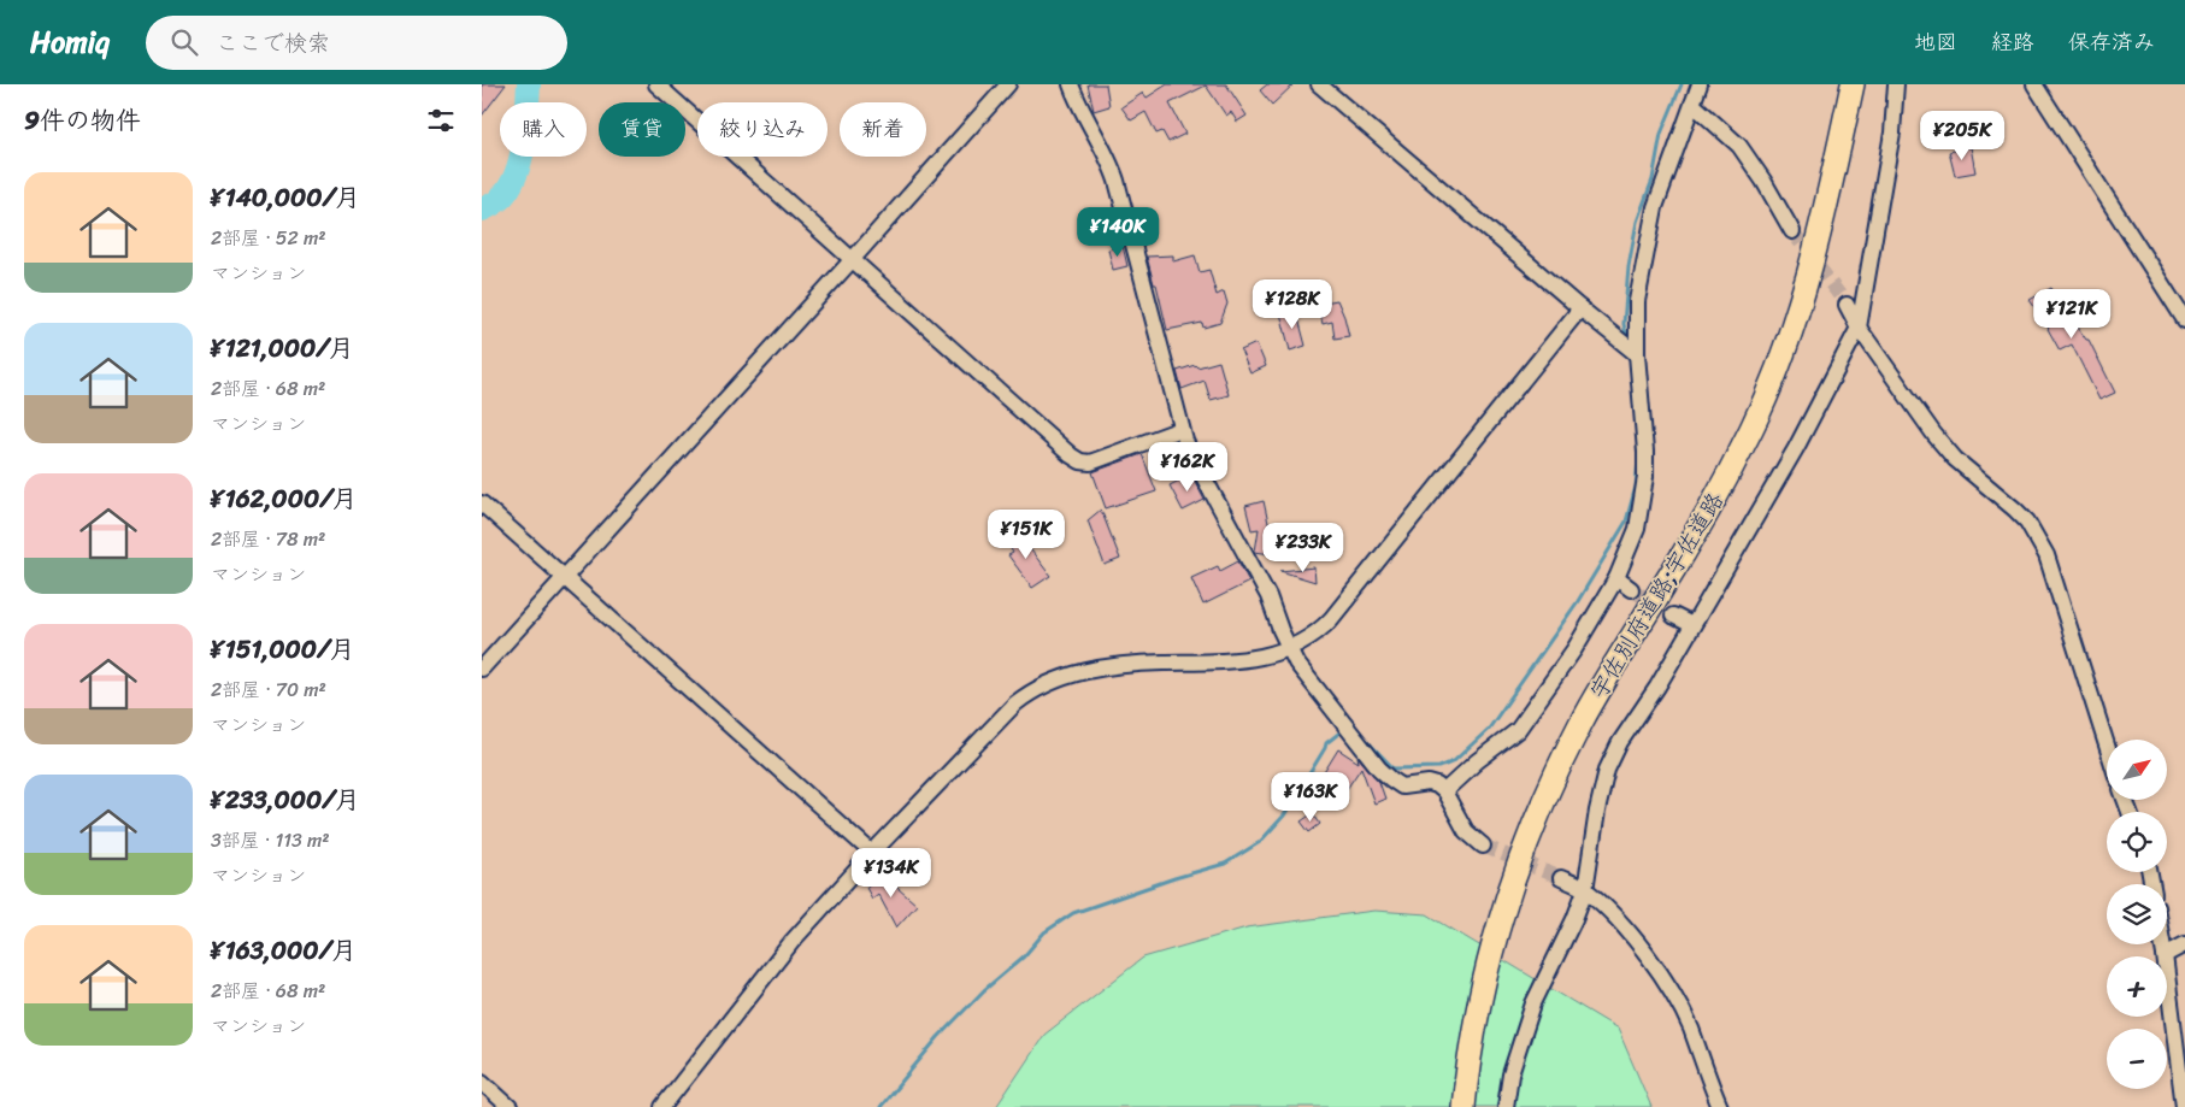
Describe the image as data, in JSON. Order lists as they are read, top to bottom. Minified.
{"streets":{"highway":["宇佐別府道路;宇佐道路"]},"north":"top right","page":{"header":"Homiq","search":"ここで検索","nav":["地図","経路","保存済み"],"heading":"9件の物件","chip":["購入","賃貸","絞り込み","新着"],"price":["¥205K","¥140K","¥128K","¥121K","¥162K","¥151K","¥233K","¥163K","¥134K"],"list":[{"name":"¥140,000/月","note":"2部屋 · 52 m² · マンション"},{"name":"¥121,000/月","note":"2部屋 · 68 m² · マンション"},{"name":"¥162,000/月","note":"2部屋 · 78 m² · マンション"},{"name":"¥151,000/月","note":"2部屋 · 70 m² · マンション"},{"name":"¥233,000/月","note":"3部屋 · 113 m² · マンション"},{"name":"¥163,000/月","note":"2部屋 · 68 m² · マンション"}],"map_buttons":["+","−"]}}
